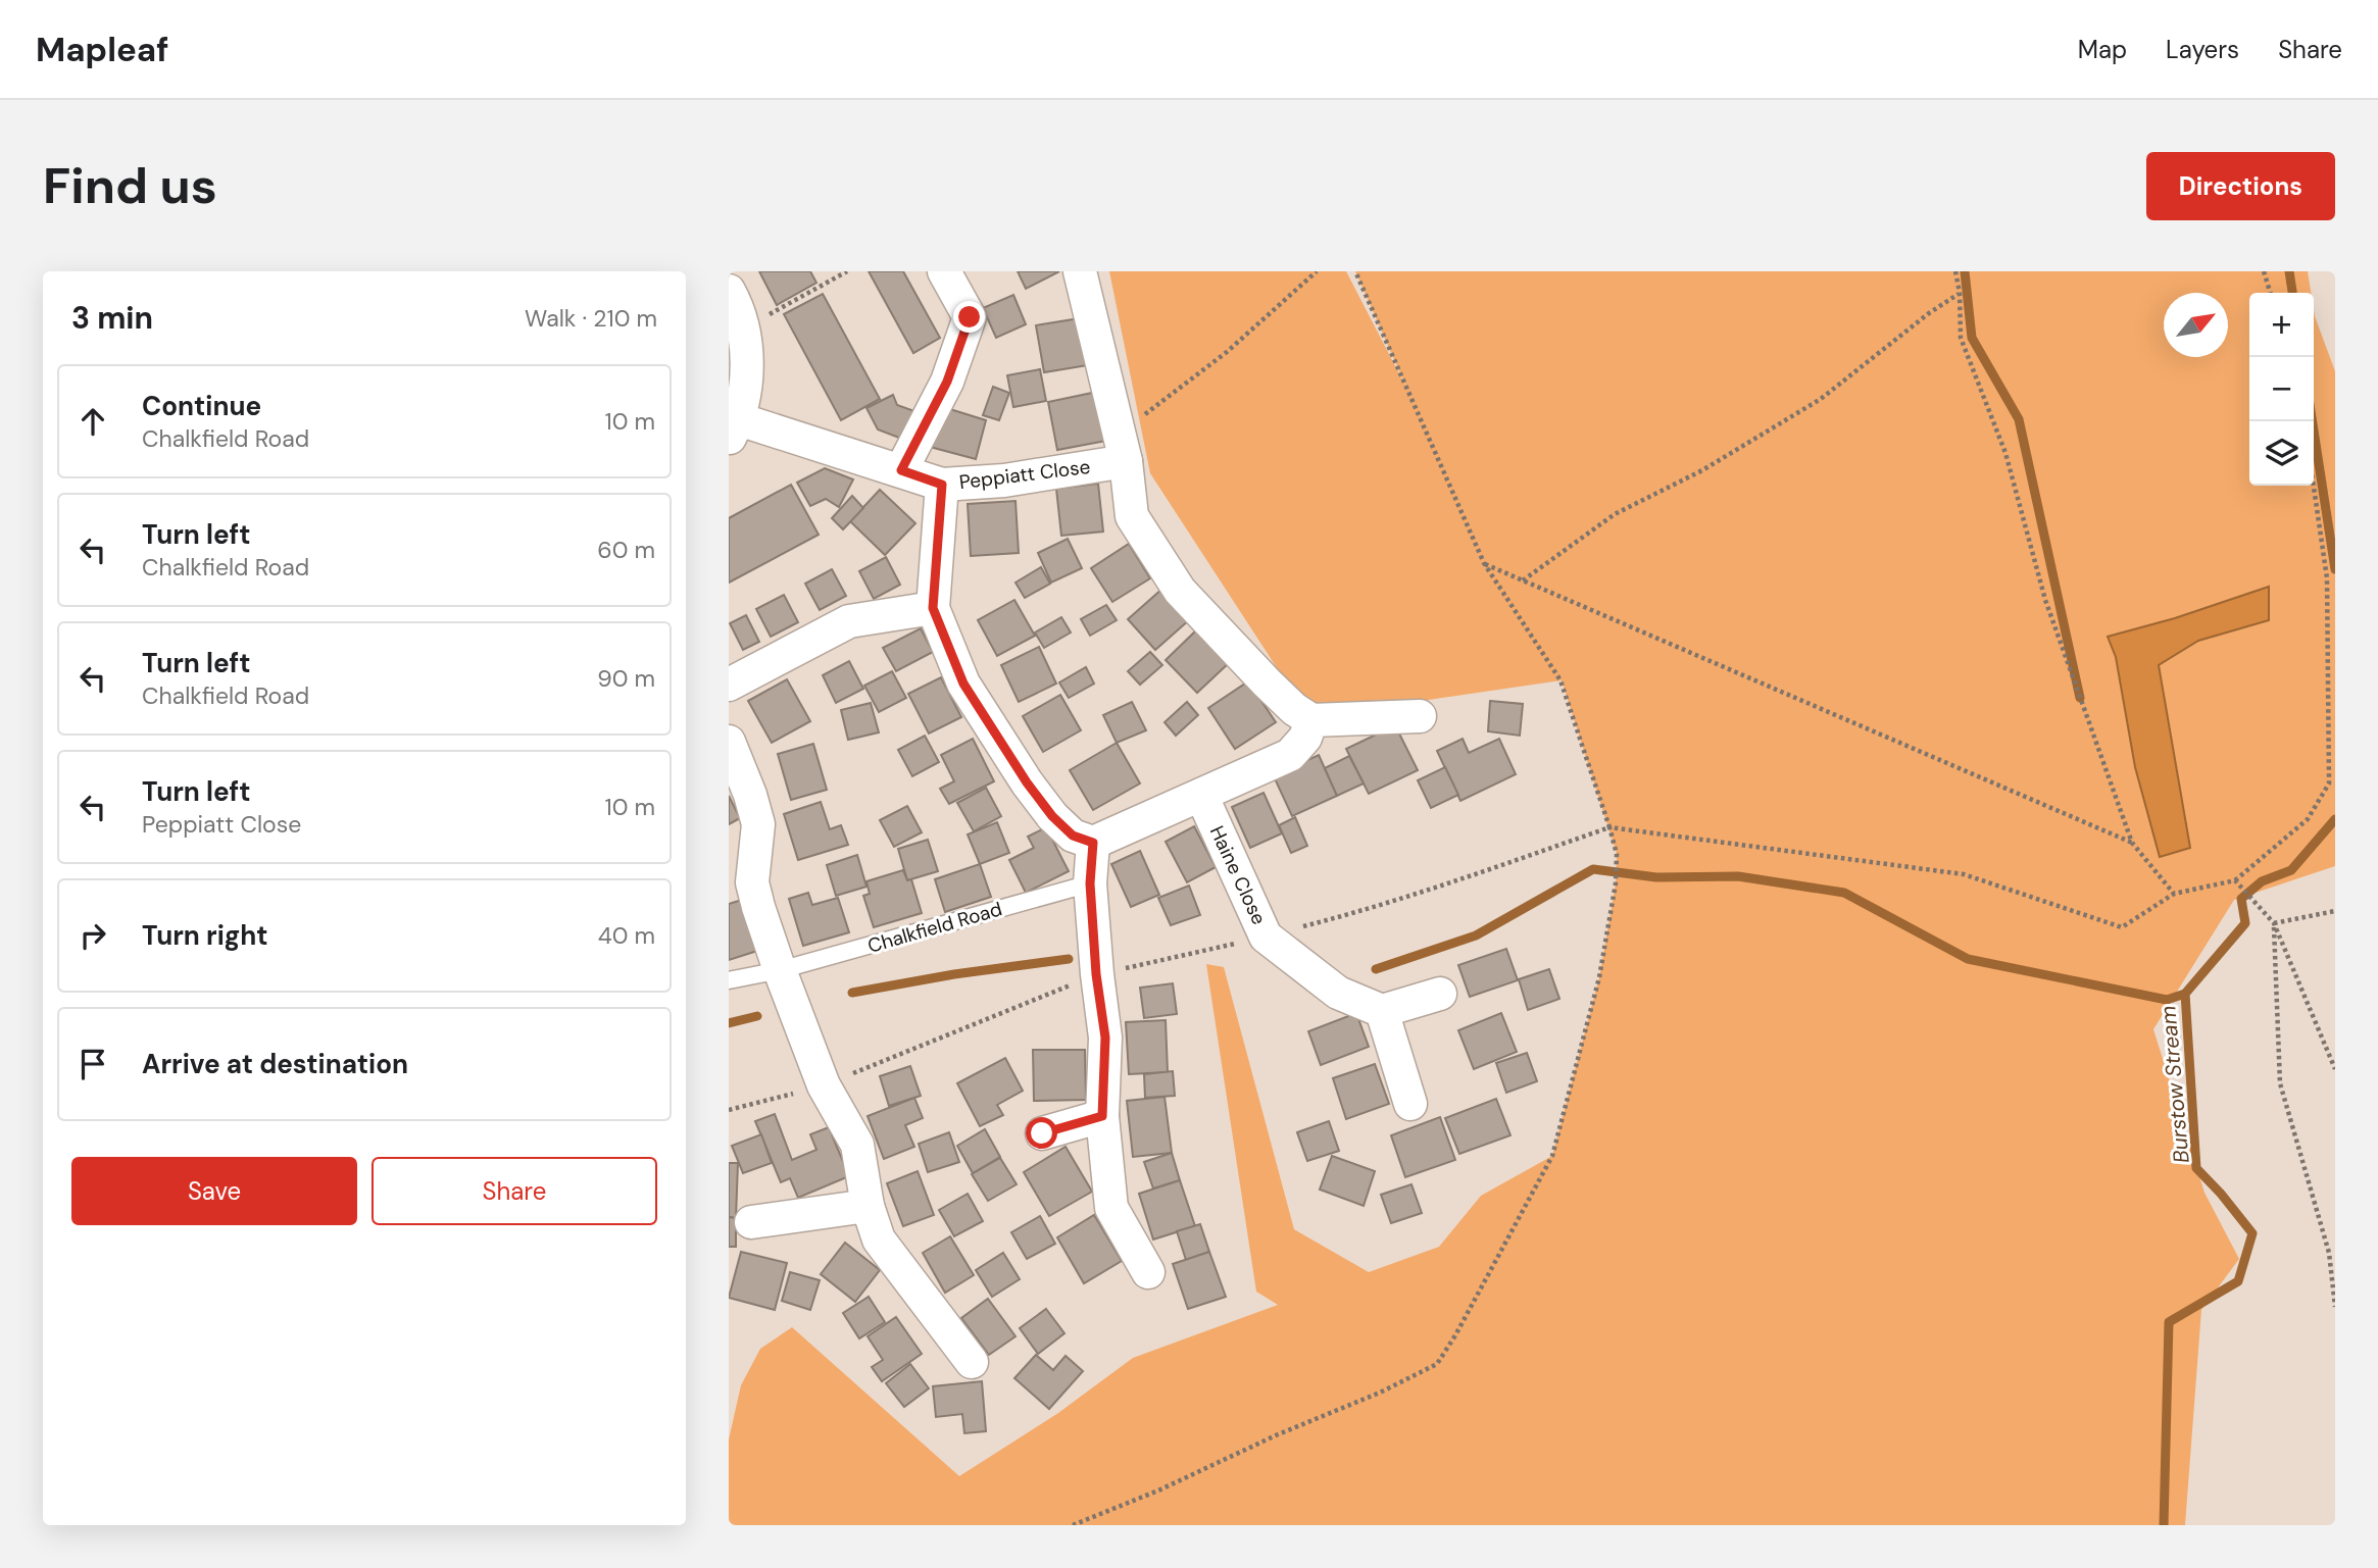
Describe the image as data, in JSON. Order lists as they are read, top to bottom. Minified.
{"streets":{"street":["Peppiatt Close","Haine Close"],"lane":["Chalkfield Road"]},"water":["Burstow Stream"],"north":"top right","page":{"header":"Mapleaf","nav":["Map","Layers","Share"],"buttons":["Directions",["Save","Share"]],"title":"Find us","heading":["3 min","Walk · 210 m"],"map_buttons":["+","−"],"list":[["Continue","Chalkfield Road","10 m"],["Turn left","Chalkfield Road","60 m"],["Turn left","Chalkfield Road","90 m"],["Turn left","Peppiatt Close","10 m"],["Turn right","40 m"],"Arrive at destination"]}}
